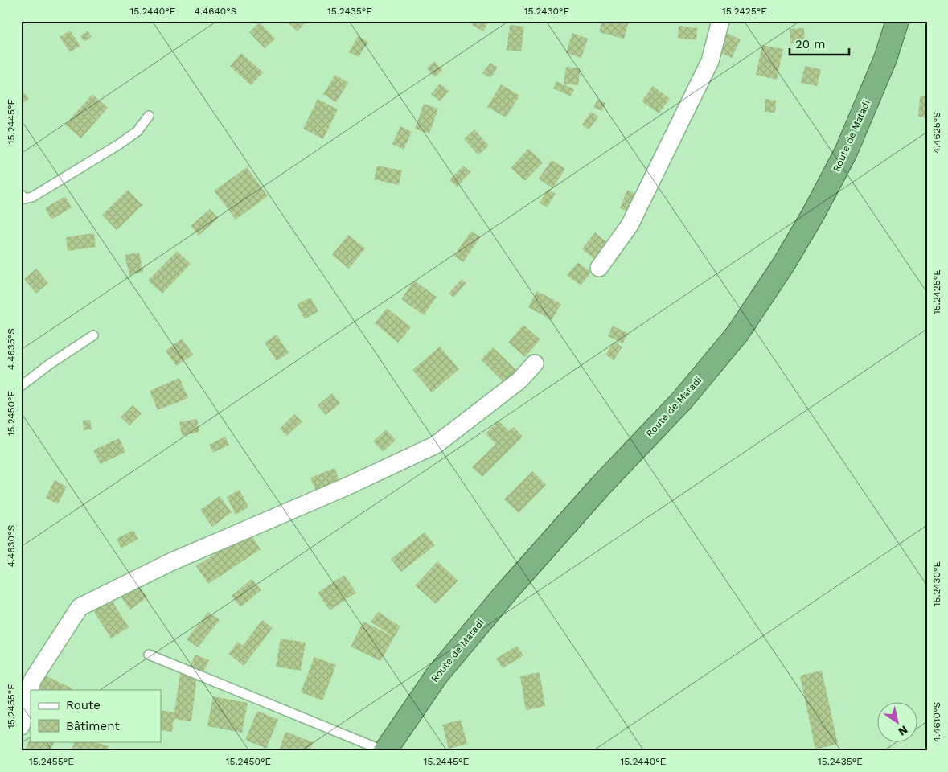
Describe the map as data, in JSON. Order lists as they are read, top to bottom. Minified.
{"streets":{"highway":["Route de Matadi"]},"legend":["Route","Bâtiment"],"scale_bar":"20 m","north":"bottom right","coordinates":["15.2440°E","4.4640°S","15.2435°E","15.2430°E","15.2425°E","15.2445°E","4.4625°S","4.4635°S","15.2450°E","4.4630°S","15.2455°E","4.4610°S"]}
